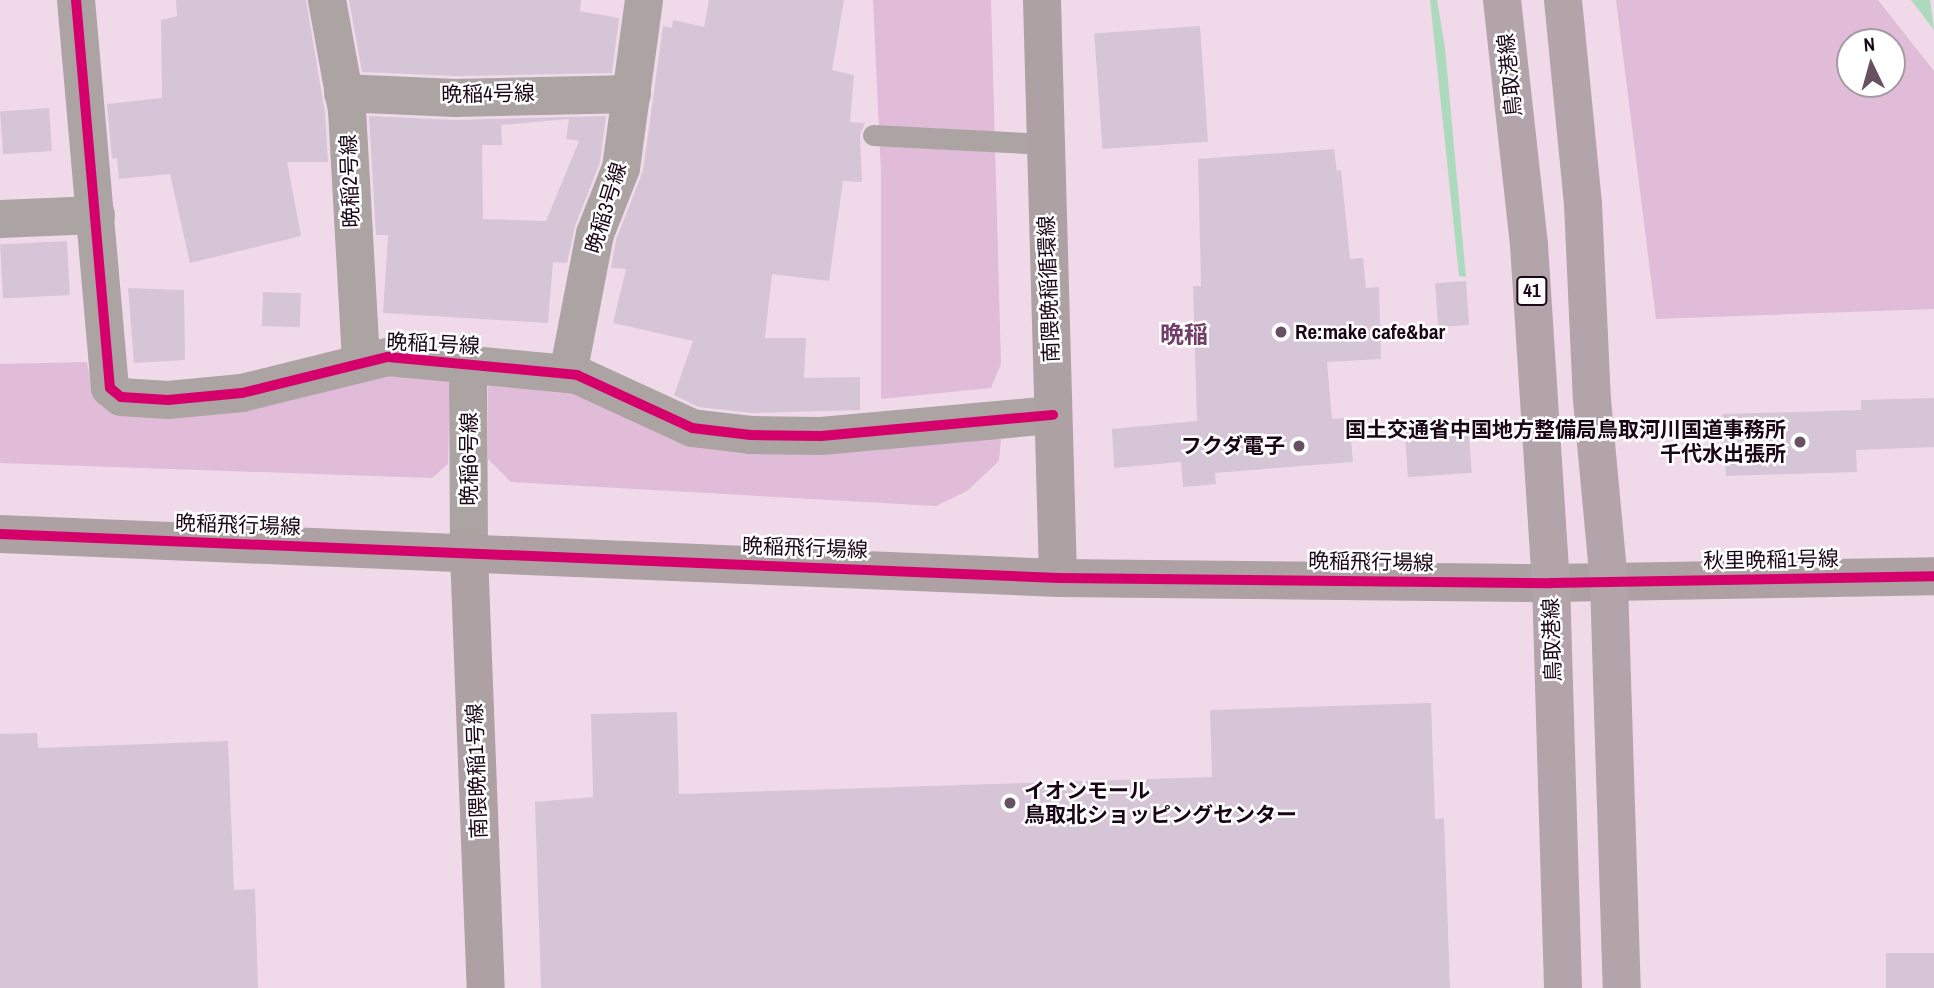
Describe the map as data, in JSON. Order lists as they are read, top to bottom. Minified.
{"streets":{"main road":["鳥取港線","41"],"street":["晩稲4号線","晩稲2号線","晩稲3号線","南隈晩稲循環線","晩稲1号線","晩稲6号線","晩稲飛行場線","秋里晩稲1号線","南隈晩稲1号線"]},"crossings":[["鳥取港線","晩稲飛行場線"],["晩稲4号線","晩稲2号線"],["晩稲4号線","晩稲3号線"],["晩稲2号線","晩稲1号線"],["晩稲3号線","晩稲1号線"],["南隈晩稲循環線","晩稲1号線"],["南隈晩稲循環線","晩稲飛行場線"],["晩稲1号線","晩稲6号線"],["晩稲6号線","晩稲飛行場線"],["晩稲6号線","南隈晩稲1号線"],["晩稲飛行場線","秋里晩稲1号線"],["晩稲飛行場線","南隈晩稲1号線"]],"districts":["晩稲"],"places":["Re:make cafe&bar","国土交通省中国地方整備局鳥取河川国道事務所 千代水出張所","フクダ電子","イオンモール 鳥取北ショッピングセンター"],"north":"top"}
